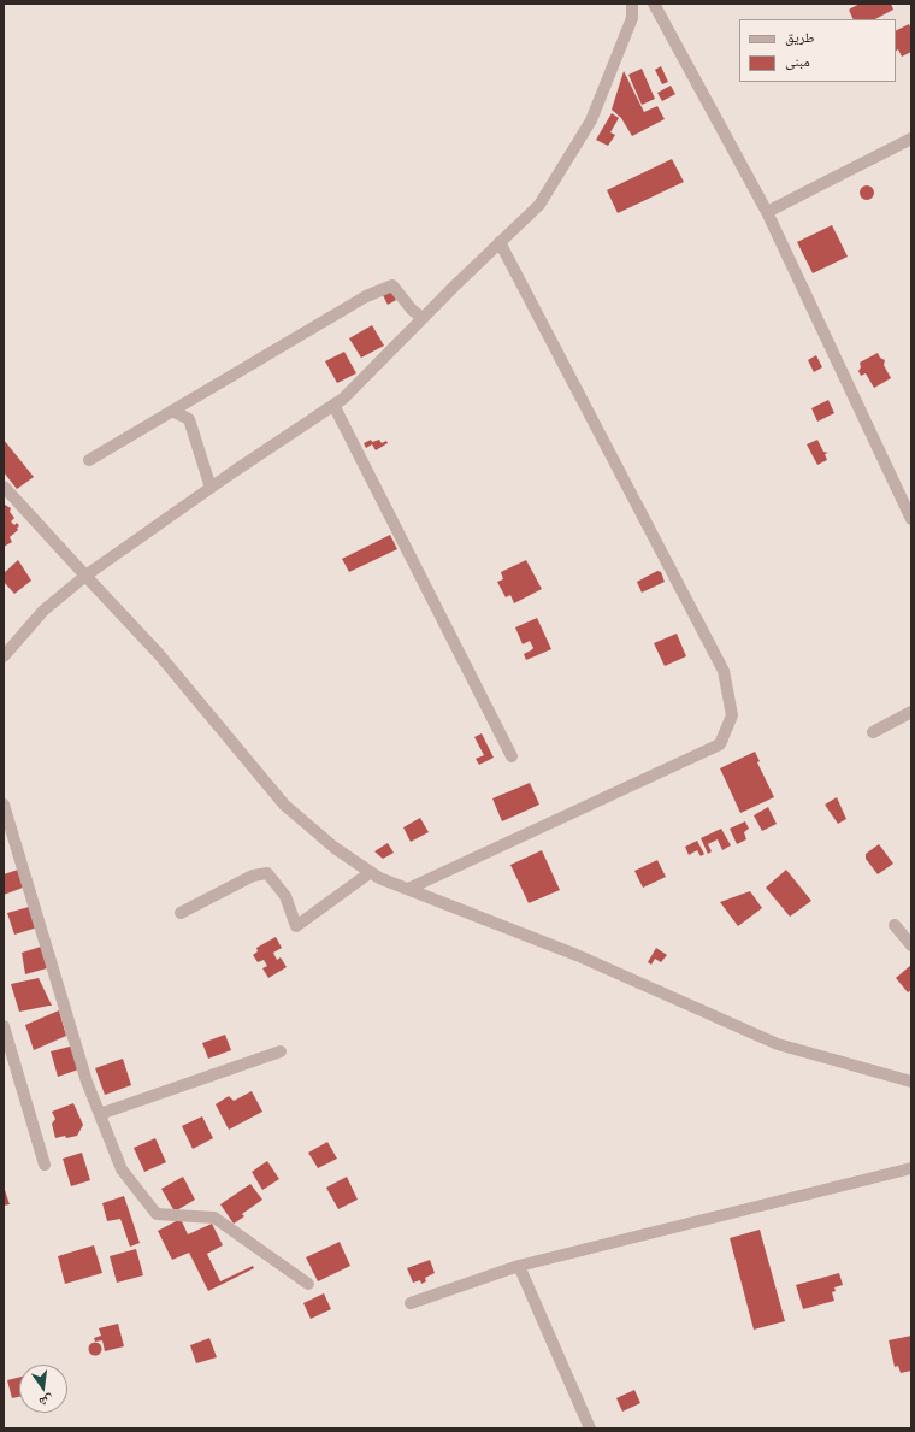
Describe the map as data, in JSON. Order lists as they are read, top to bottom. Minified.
{"legend":["طريق","مبنى"],"north":"bottom"}
